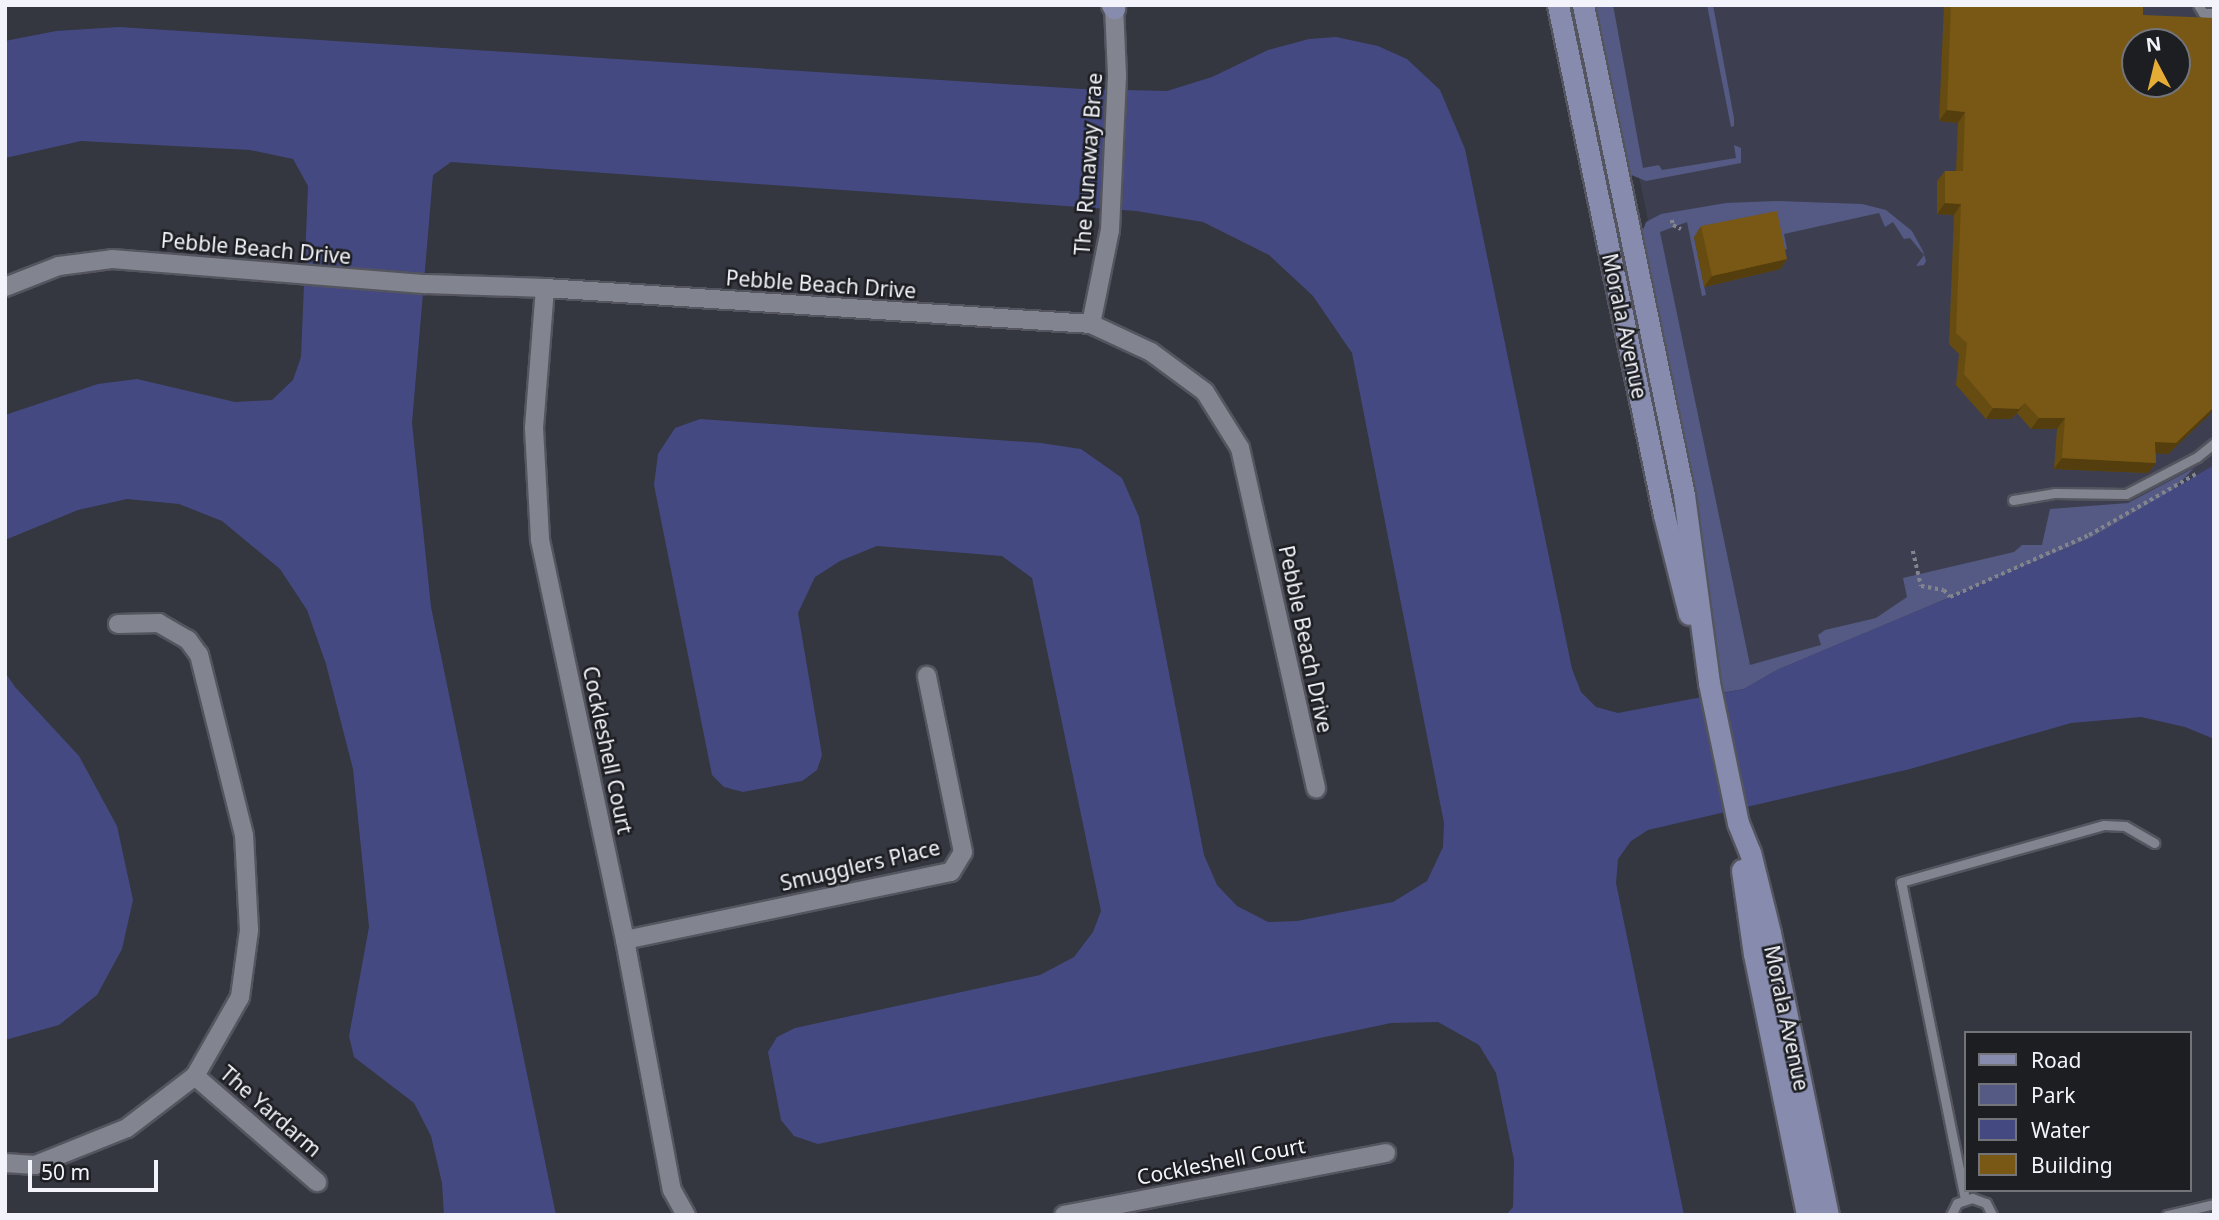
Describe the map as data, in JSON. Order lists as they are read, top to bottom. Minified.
{"streets":{"main road":["Morala Avenue"],"street":["The Runaway Brae","Pebble Beach Drive","Cockleshell Court","Smugglers Place","The Yardarm"]},"crossings":[["The Runaway Brae","Pebble Beach Drive"],["Pebble Beach Drive","Cockleshell Court"],["Cockleshell Court","Smugglers Place"]],"legend":["Road","Park","Water","Building"],"scale_bar":"50 m","north":"top"}
